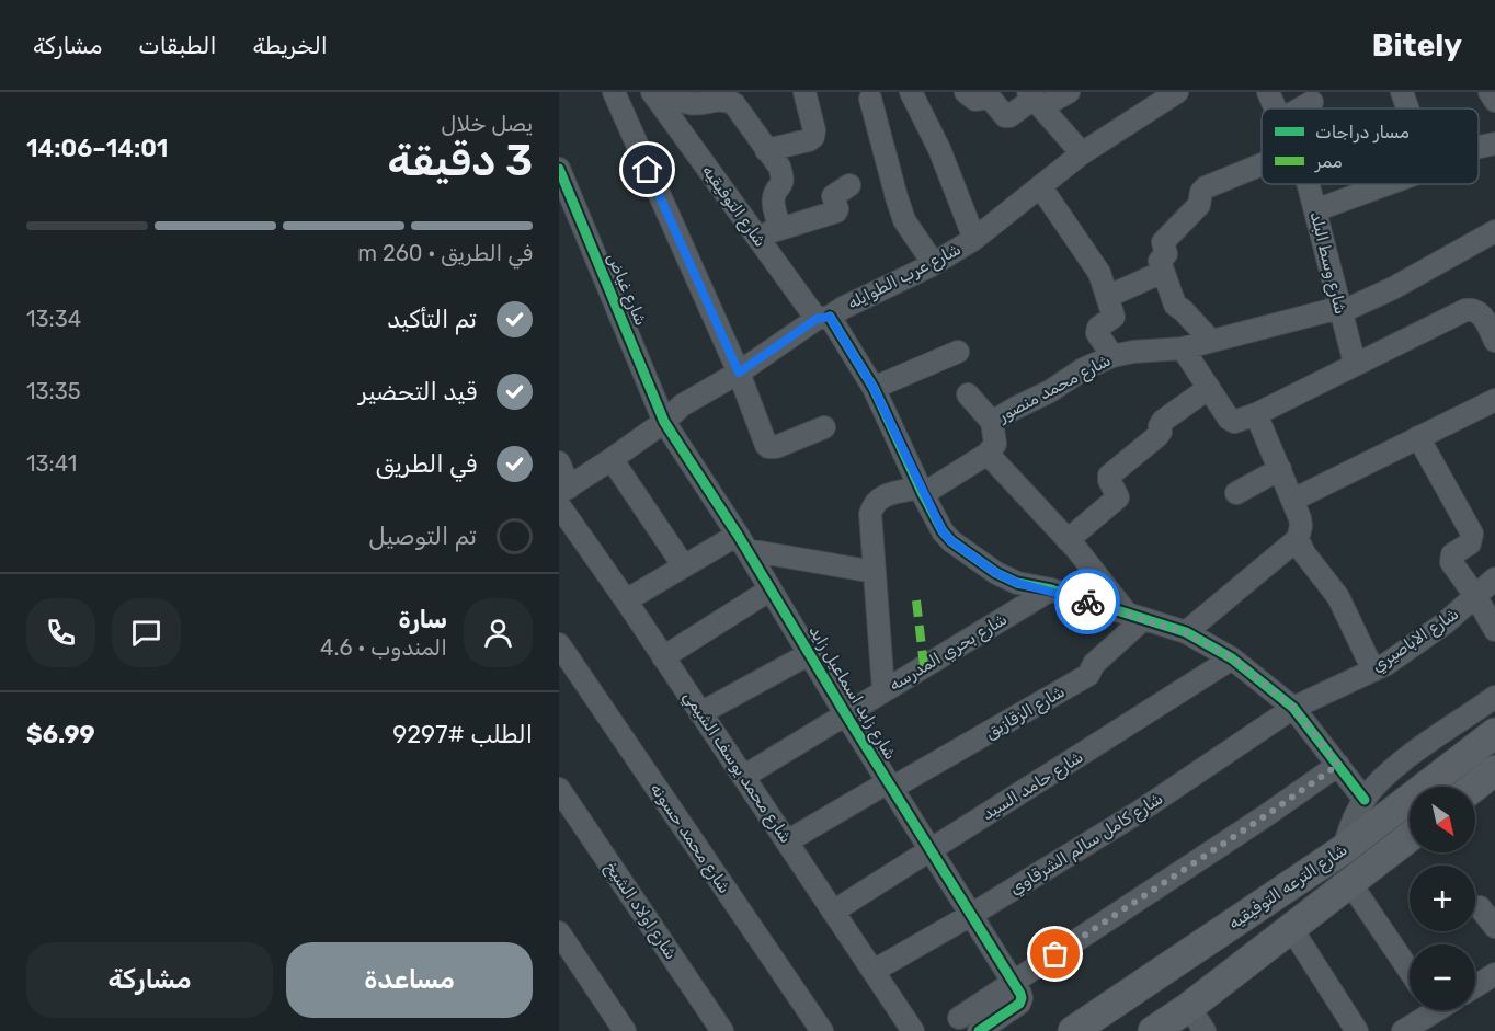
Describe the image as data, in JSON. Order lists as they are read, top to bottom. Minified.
{"streets":{"main road":["شارع الترعه التوفيقيه"],"street":["شارع التوفيقيه","شارع وسط البلد","شارع عرب الطوايله","شارع غياض","شارع محمد منصور","شارع الاباصيري","شارع بحري المدرسه","شارع زايد اسماعيل زايد","شارع الزقازيق","شارع محمد يوسف الشيمي","شارع حامد السيد","شارع محمد حسونه","شارع كامل سالم الشرقاوي","شارع اولاد الشيخ"]},"crossings":[["شارع التوفيقيه","شارع عرب الطوايله"],["شارع التوفيقيه","شارع الاباصيري"],["شارع التوفيقيه","شارع بحري المدرسه"],["شارع التوفيقيه","شارع الزقازيق"],["شارع التوفيقيه","شارع حامد السيد"],["شارع التوفيقيه","شارع كامل سالم الشرقاوي"],["شارع وسط البلد","شارع محمد منصور"],["شارع عرب الطوايله","شارع غياض"],["شارع عرب الطوايله","شارع زايد اسماعيل زايد"],["شارع عرب الطوايله","شارع محمد يوسف الشيمي"],["شارع غياض","شارع زايد اسماعيل زايد"],["شارع الاباصيري","شارع كامل سالم الشرقاوي"],["شارع بحري المدرسه","شارع زايد اسماعيل زايد"],["شارع بحري المدرسه","شارع محمد يوسف الشيمي"],["شارع زايد اسماعيل زايد","شارع الزقازيق"],["شارع زايد اسماعيل زايد","شارع حامد السيد"],["شارع زايد اسماعيل زايد","شارع كامل سالم الشرقاوي"],["شارع الزقازيق","شارع محمد يوسف الشيمي"],["شارع محمد يوسف الشيمي","شارع حامد السيد"],["شارع محمد يوسف الشيمي","شارع كامل سالم الشرقاوي"]],"legend":["مسار دراجات","ممر"],"north":"bottom right","page":{"header":"Bitely","nav":["الخريطة","الطبقات","مشاركة"],"heading":["3 دقيقة","يصل خلال","14:01–14:06"],"panel":["سارة","المندوب · 4.6","الطلب #9297","$6.99"],"bar":"في الطريق · 260 m","list":[["تم التأكيد","13:34"],["قيد التحضير","13:35"],["في الطريق","13:41"],"تم التوصيل"],"map_buttons":["+","−"],"buttons":["مساعدة","مشاركة"]}}
